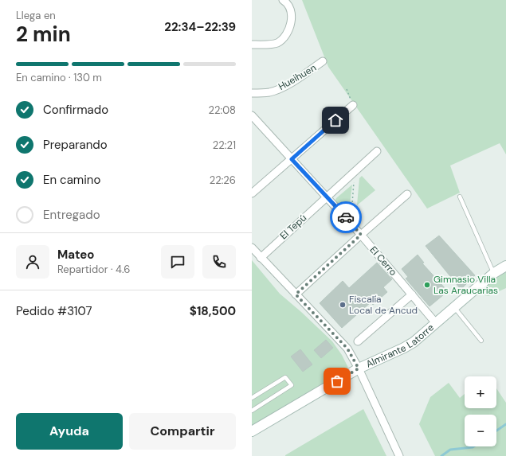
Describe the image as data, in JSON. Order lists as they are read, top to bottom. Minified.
{"streets":{"main road":["Almirante Latorre"],"street":["Hueihuen","El Tepú","El Cerro"]},"crossings":[["El Tepú","El Cerro"],["El Cerro","Almirante Latorre"]],"places":["Gimnasio Villa Las Araucarias","Fiscalía Local de Ancud"],"page":{"heading":["2 min","Llega en","22:34–22:39"],"panel":["Mateo","Repartidor · 4.6","Pedido #3107","$18,500"],"bar":"En camino · 130 m","list":[["Confirmado","22:08"],["Preparando","22:21"],["En camino","22:26"],"Entregado"],"map_buttons":["+","−"],"buttons":["Ayuda","Compartir"]}}
